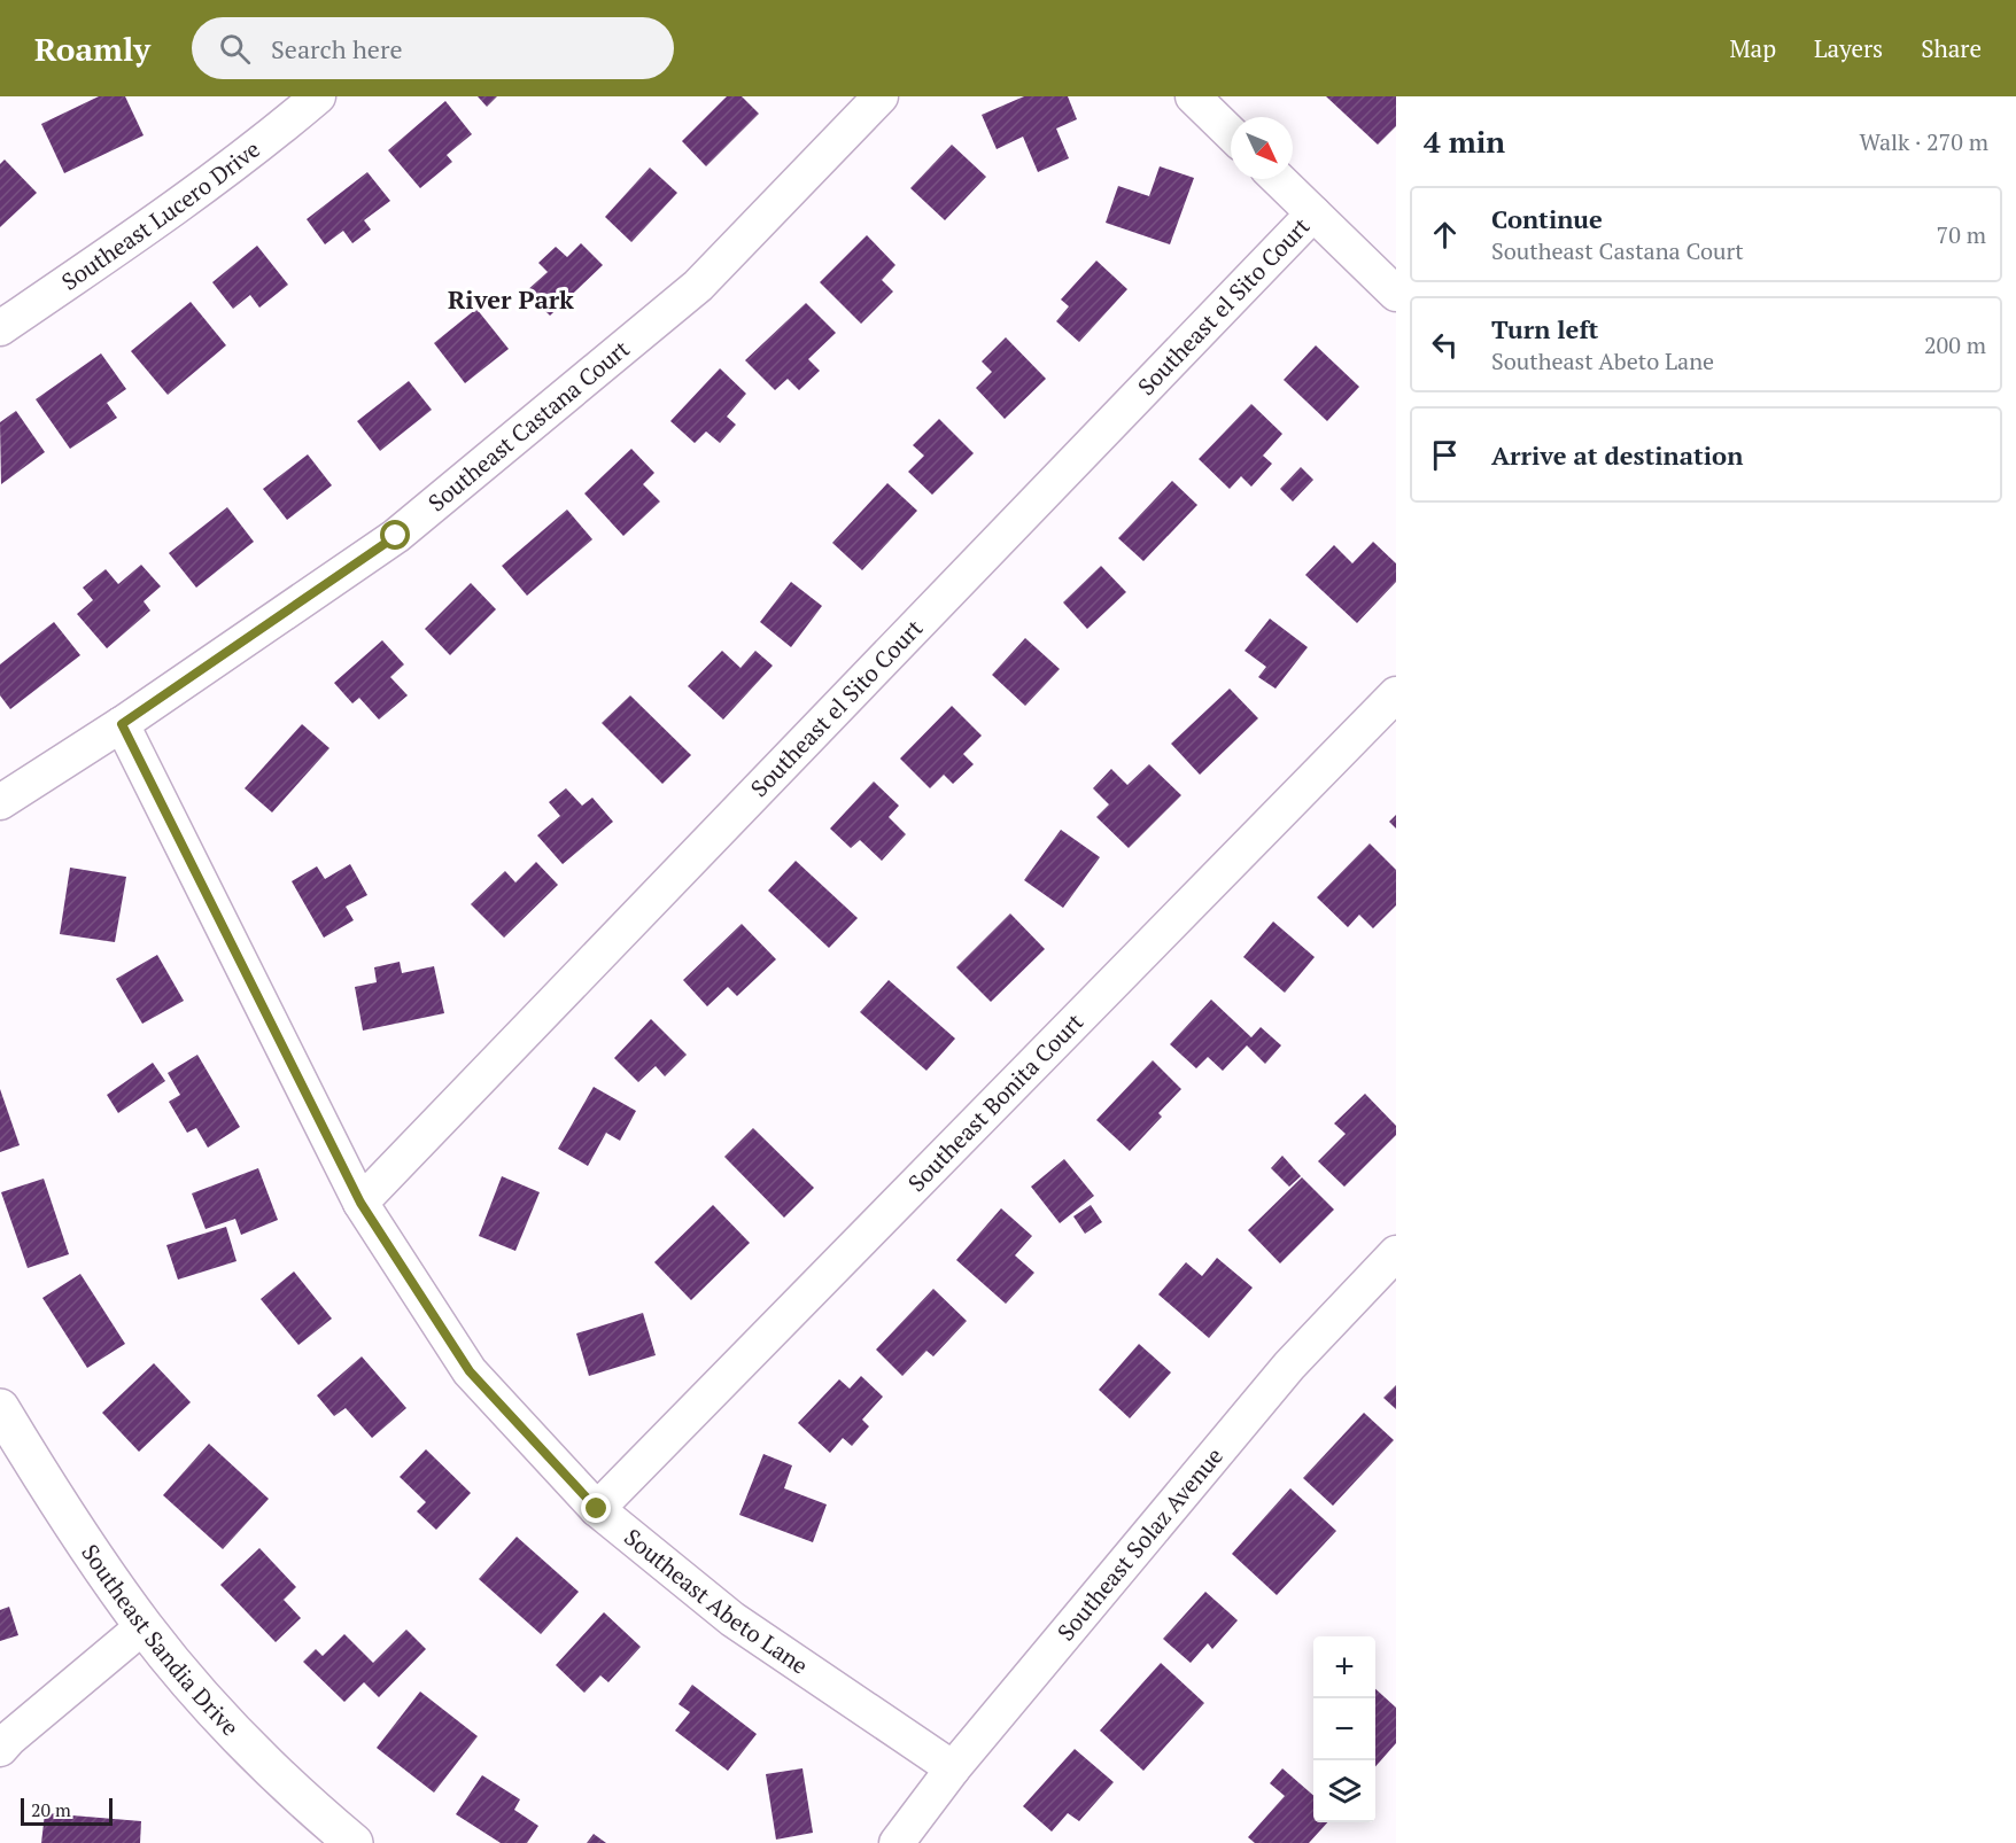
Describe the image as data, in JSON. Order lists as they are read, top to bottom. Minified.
{"streets":{"street":["Southeast Lucero Drive","Southeast el Sito Court","Southeast Castana Court","Southeast Bonita Court","Southeast Solaz Avenue","Southeast Abeto Lane","Southeast Sandia Drive"]},"crossings":[["Southeast el Sito Court","Southeast Abeto Lane"],["Southeast Castana Court","Southeast Abeto Lane"],["Southeast Bonita Court","Southeast Abeto Lane"],["Southeast Solaz Avenue","Southeast Abeto Lane"]],"districts":["River Park"],"scale_bar":"20 m","north":"bottom right","page":{"header":"Roamly","search":"Search here","nav":["Map","Layers","Share"],"heading":["4 min","Walk · 270 m"],"list":[["Continue","Southeast Castana Court","70 m"],["Turn left","Southeast Abeto Lane","200 m"],"Arrive at destination"],"map_buttons":["+","−"],"scale":"20 m"}}
